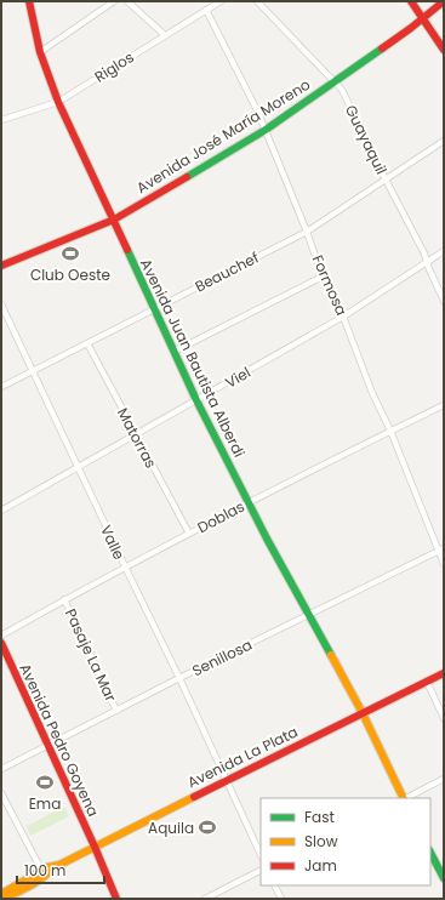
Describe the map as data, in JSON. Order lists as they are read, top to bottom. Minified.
{"streets":{"main road":["Avenida José María Moreno","Avenida Juan Bautista Alberdi","Avenida Pedro Goyena","Avenida La Plata"],"street":["Riglos","Guayaquil","Beauchef","Formosa","Viel","Matorras","Doblas","Valle","Pasaje La Mar","Senillosa"]},"crossings":[["Riglos","Formosa"],["Riglos","Avenida Juan Bautista Alberdi"],["Avenida José María Moreno","Guayaquil"],["Avenida José María Moreno","Formosa"],["Avenida José María Moreno","Avenida Juan Bautista Alberdi"],["Guayaquil","Beauchef"],["Guayaquil","Viel"],["Beauchef","Formosa"],["Beauchef","Avenida Juan Bautista Alberdi"],["Beauchef","Matorras"],["Beauchef","Valle"],["Formosa","Viel"],["Formosa","Doblas"],["Formosa","Senillosa"],["Avenida Juan Bautista Alberdi","Viel"],["Avenida Juan Bautista Alberdi","Doblas"],["Avenida Juan Bautista Alberdi","Senillosa"],["Avenida Juan Bautista Alberdi","Avenida La Plata"],["Viel","Matorras"],["Viel","Valle"],["Matorras","Doblas"],["Doblas","Valle"],["Doblas","Pasaje La Mar"],["Valle","Senillosa"],["Valle","Avenida La Plata"],["Pasaje La Mar","Senillosa"],["Senillosa","Avenida Pedro Goyena"],["Avenida Pedro Goyena","Avenida La Plata"]],"places":{"sports":["Club Oeste","Ema","Aquila"]},"legend":["Fast","Slow","Jam"],"scale_bar":"100 m"}
